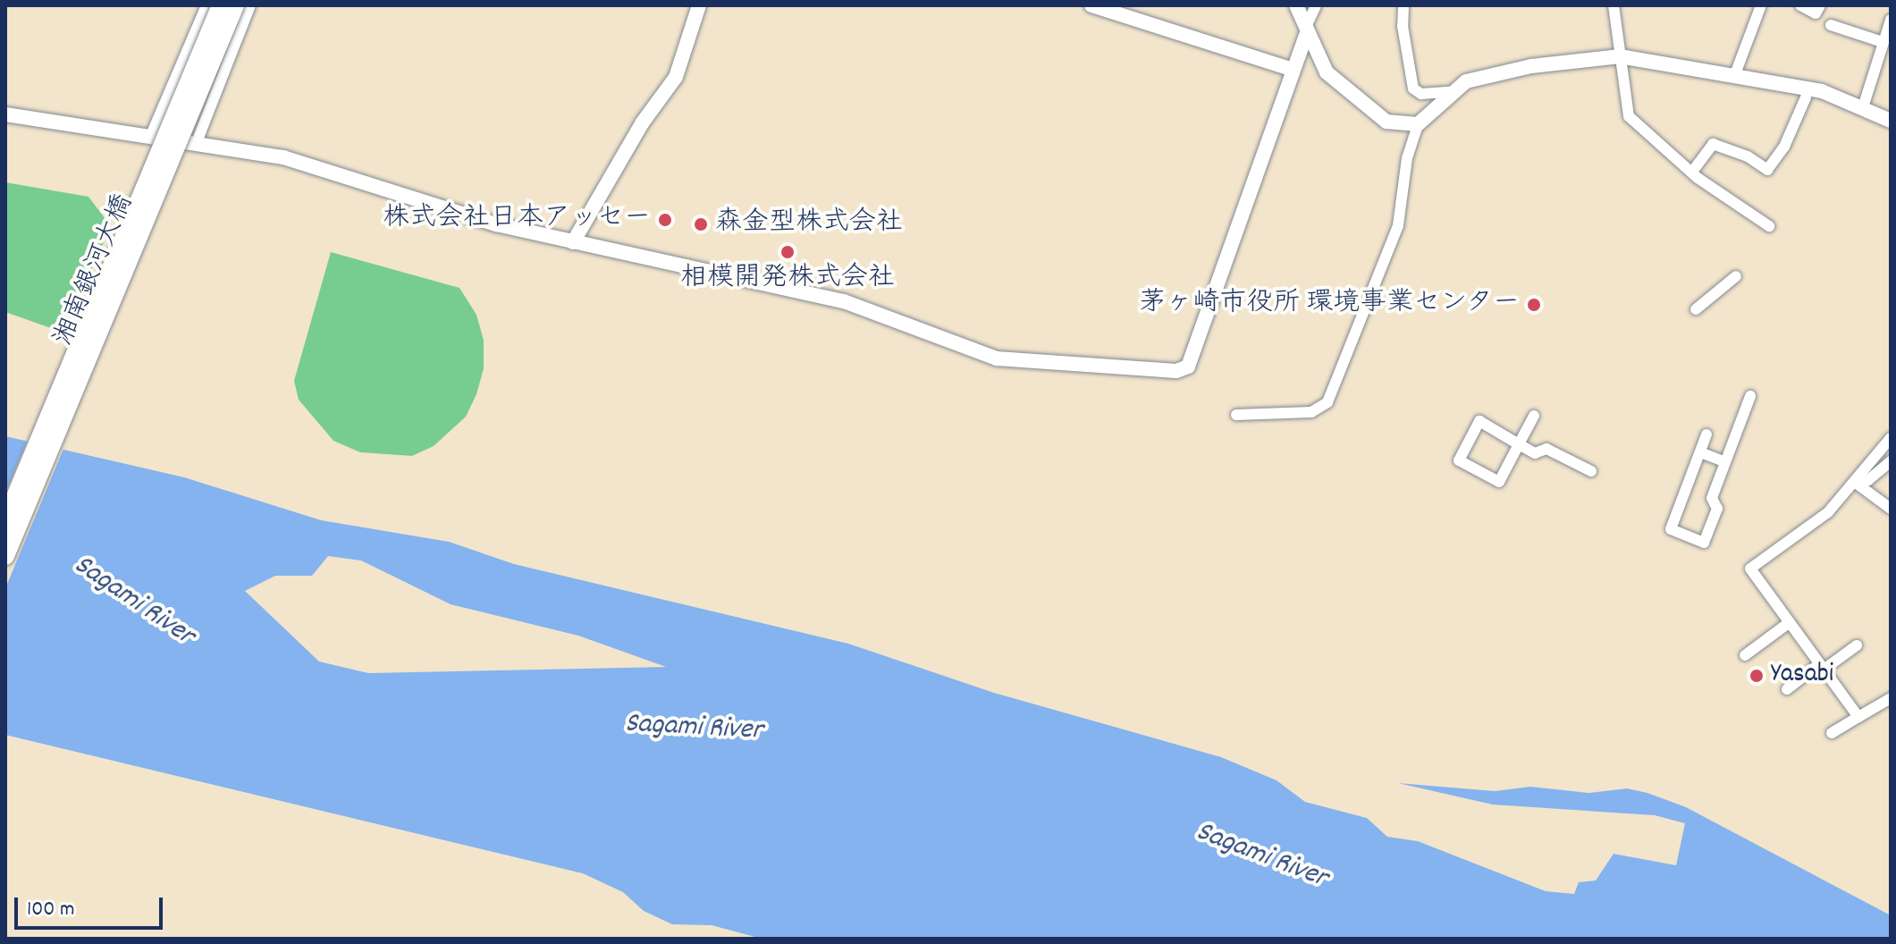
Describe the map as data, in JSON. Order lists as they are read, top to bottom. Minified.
{"streets":{"main road":["湘南銀河大橋"]},"water":["Sagami River"],"places":["株式会社日本アッセー","森金型株式会社","相模開発株式会社","茅ヶ崎市役所 環境事業センター","Yasabi"],"scale_bar":"100 m"}
